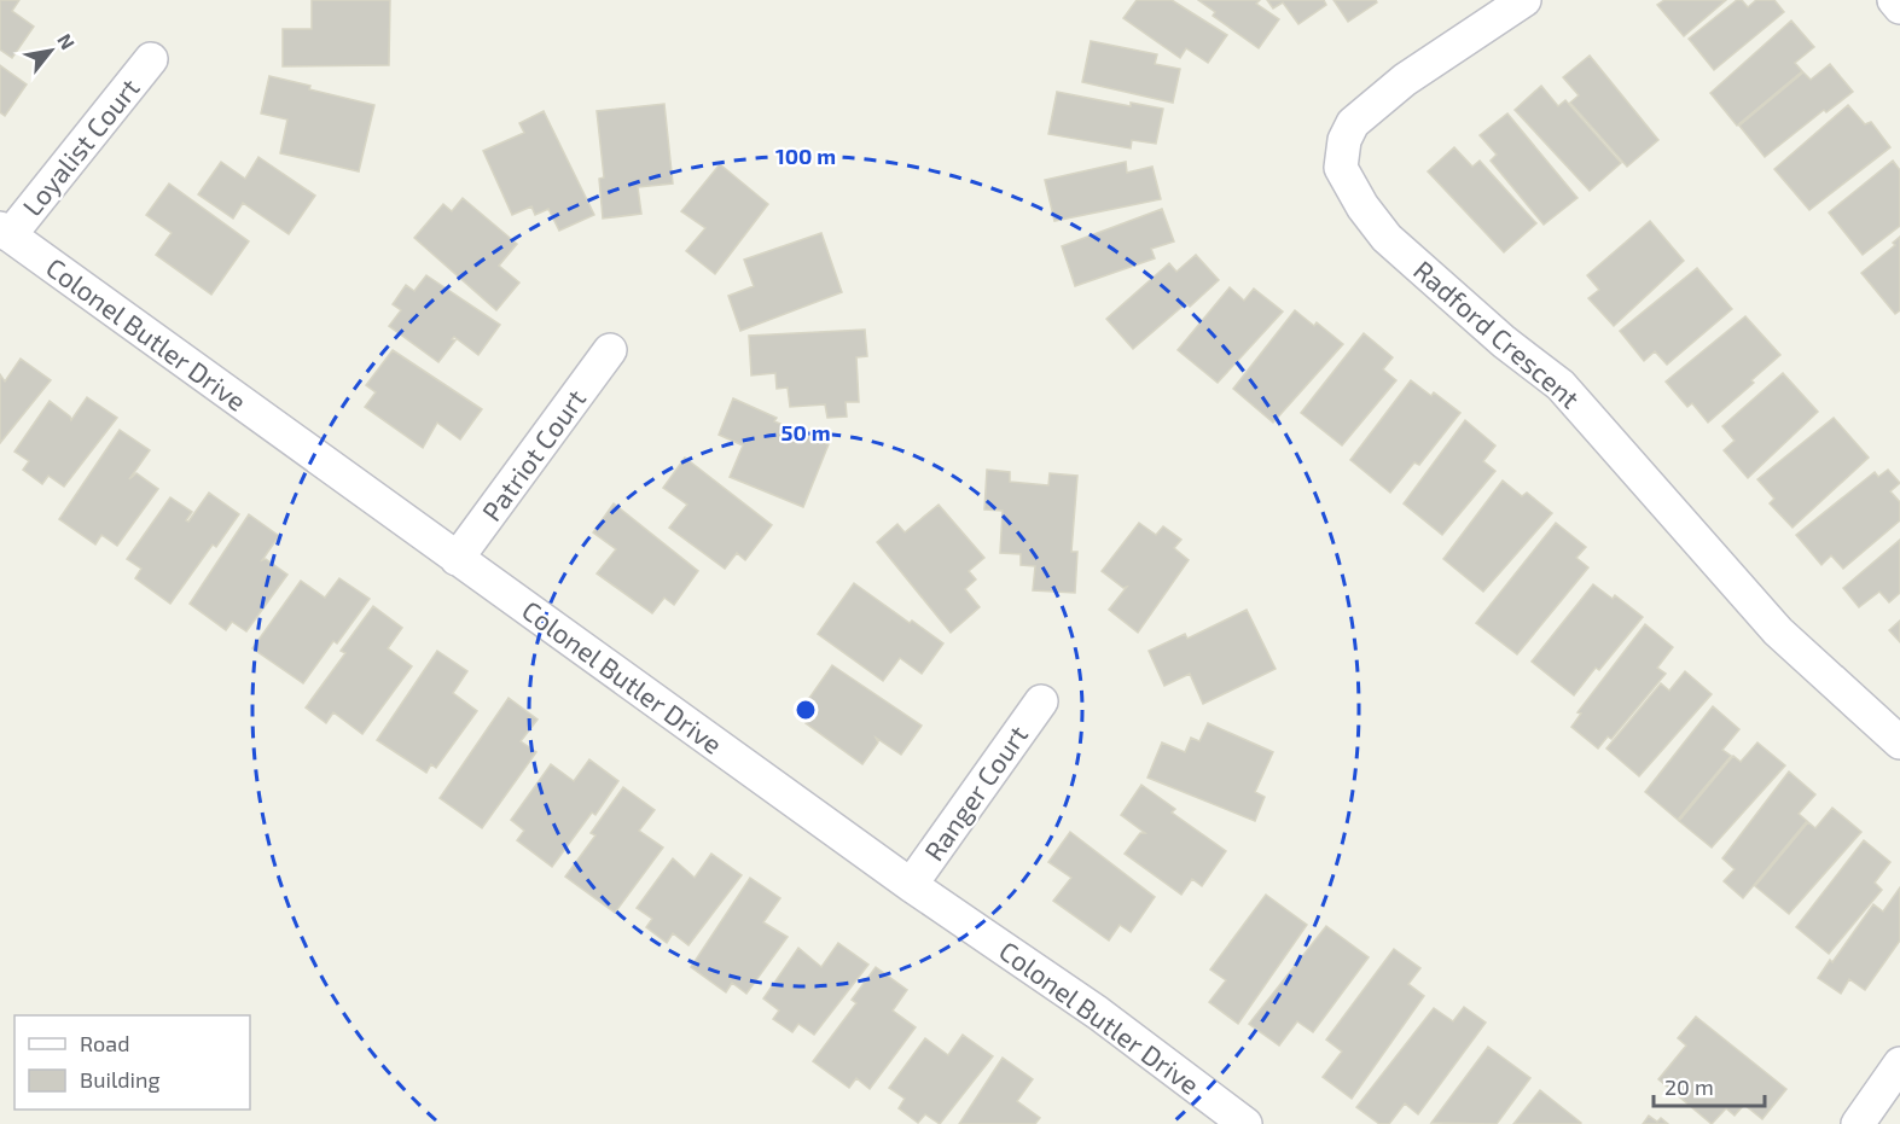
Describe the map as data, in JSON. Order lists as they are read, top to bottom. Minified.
{"streets":{"street":["Loyalist Court","Colonel Butler Drive","Radford Crescent","Patriot Court","Ranger Court"]},"crossings":[["Loyalist Court","Colonel Butler Drive"],["Colonel Butler Drive","Patriot Court"],["Colonel Butler Drive","Ranger Court"]],"legend":["Road","Building"],"scale_bar":"20 m","north":"top right","rings":["100 m","50 m"]}
